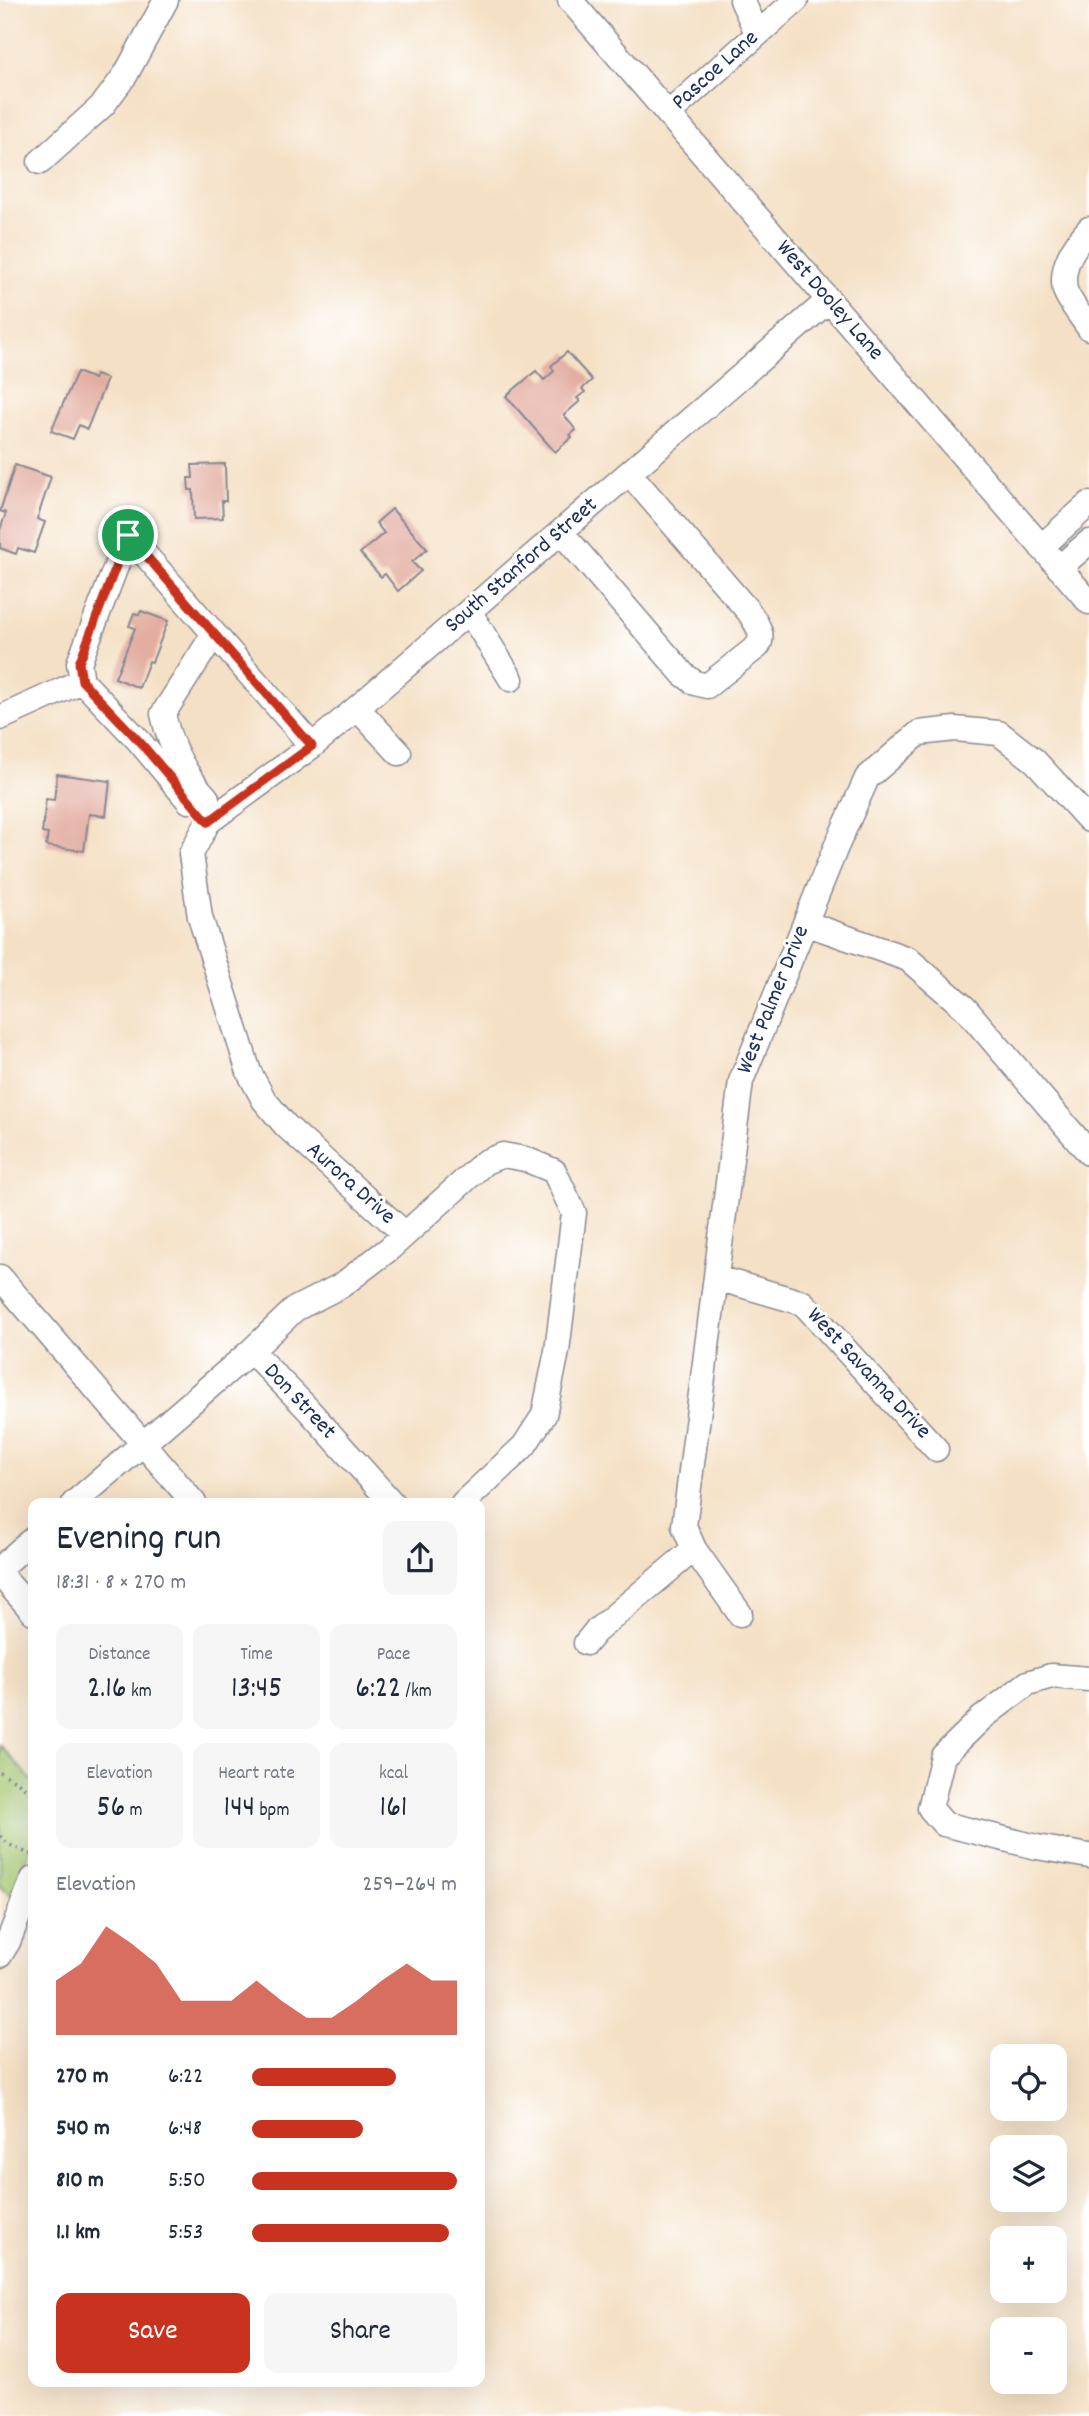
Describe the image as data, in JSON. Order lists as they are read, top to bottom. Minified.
{"streets":{"street":["Pascoe Lane","West Dooley Lane","South Stanford Street","West Palmer Drive","Aurora Drive","West Savanna Drive","Don Street"]},"crossings":[["Pascoe Lane","West Dooley Lane"],["West Dooley Lane","South Stanford Street"],["South Stanford Street","Aurora Drive"],["West Palmer Drive","West Savanna Drive"],["Aurora Drive","Don Street"]],"page":{"heading":["Evening run","18:31 · 8 × 270 m"],"stats":[["Distance","2.16 km"],["Time","13:45"],["Pace","6:22 /km"],["Elevation","56 m"],["Heart rate","144 bpm"],["kcal","161"]],"chart":["Elevation","259–264 m"],"map_buttons":["+","−"],"list":[{"name":"270 m","note":"6:22"},{"name":"540 m","note":"6:48"},{"name":"810 m","note":"5:50"},{"name":"1.1 km","note":"5:53"}],"buttons":["Save","Share"]}}
